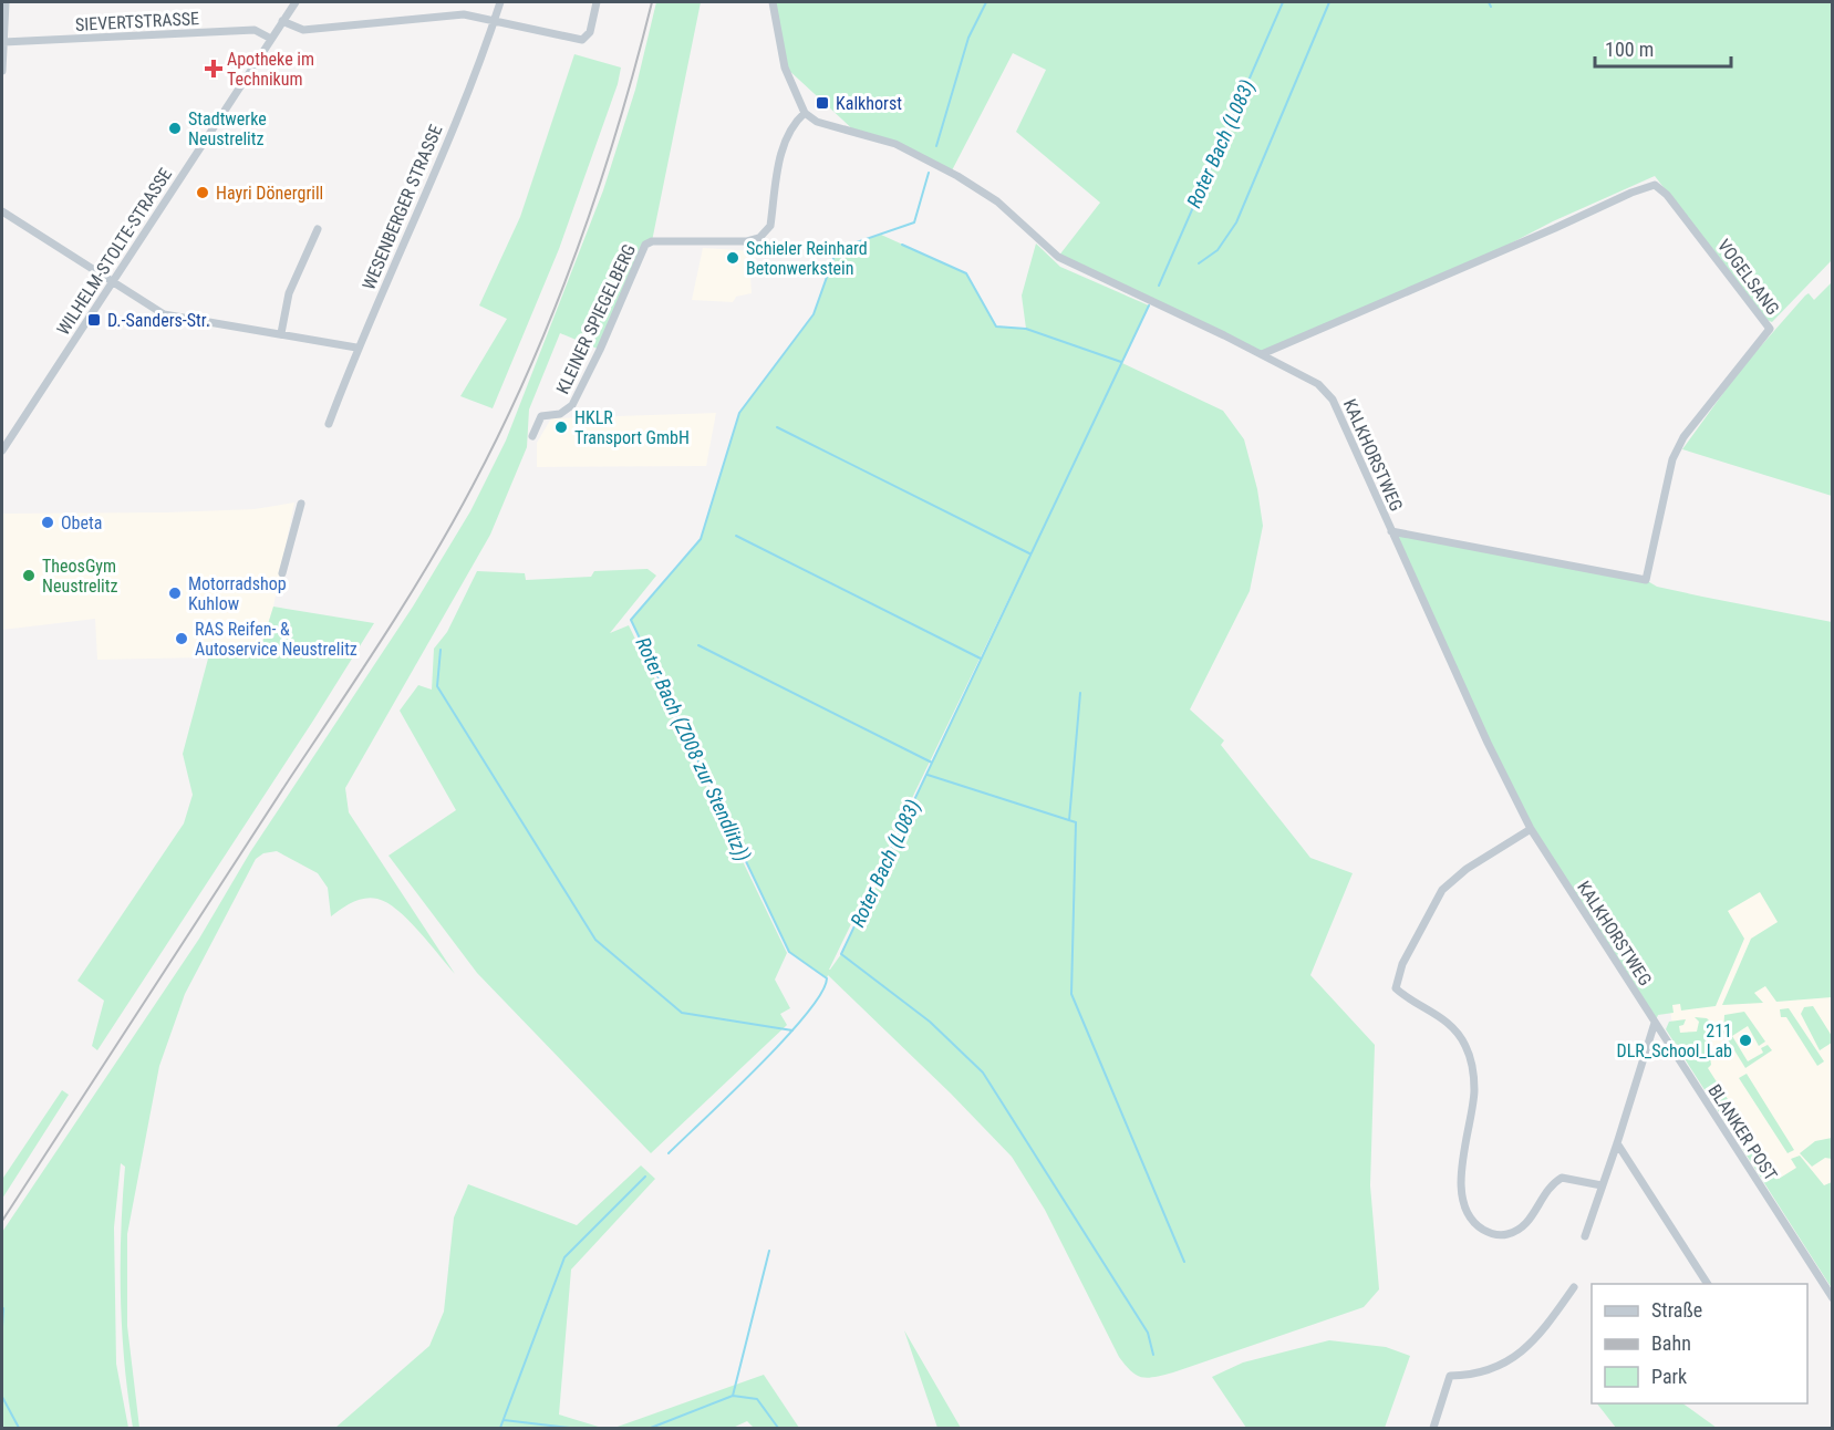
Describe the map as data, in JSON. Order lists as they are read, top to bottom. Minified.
{"streets":{"street":["SIEVERTSTRASSE","WESENBERGER STRASSE","WILHELM-STOLTE-STRASSE","VOGELSANG","KLEINER SPIEGELBERG","KALKHORSTWEG","BLANKER POST"]},"crossings":[["SIEVERTSTRASSE","WILHELM-STOLTE-STRASSE"],["VOGELSANG","KALKHORSTWEG"],["KLEINER SPIEGELBERG","KALKHORSTWEG"],["KALKHORSTWEG","BLANKER POST"]],"water":["Roter Bach (L083)","Roter Bach (Z008 zur Stendlitz))"],"places":{"health":["Apotheke im Technikum"],"transit":["Kalkhorst","D.-Sanders-Str."],"other":["Stadtwerke Neustrelitz","Hayri Dönergrill","Schieler Reinhard Betonwerkstein","HKLR Transport GmbH","Obeta","TheosGym Neustrelitz","Motorradshop Kuhlow","RAS Reifen- & Autoservice Neustrelitz","211 DLR_School_Lab"]},"legend":["Straße","Bahn","Park"],"scale_bar":"100 m"}
